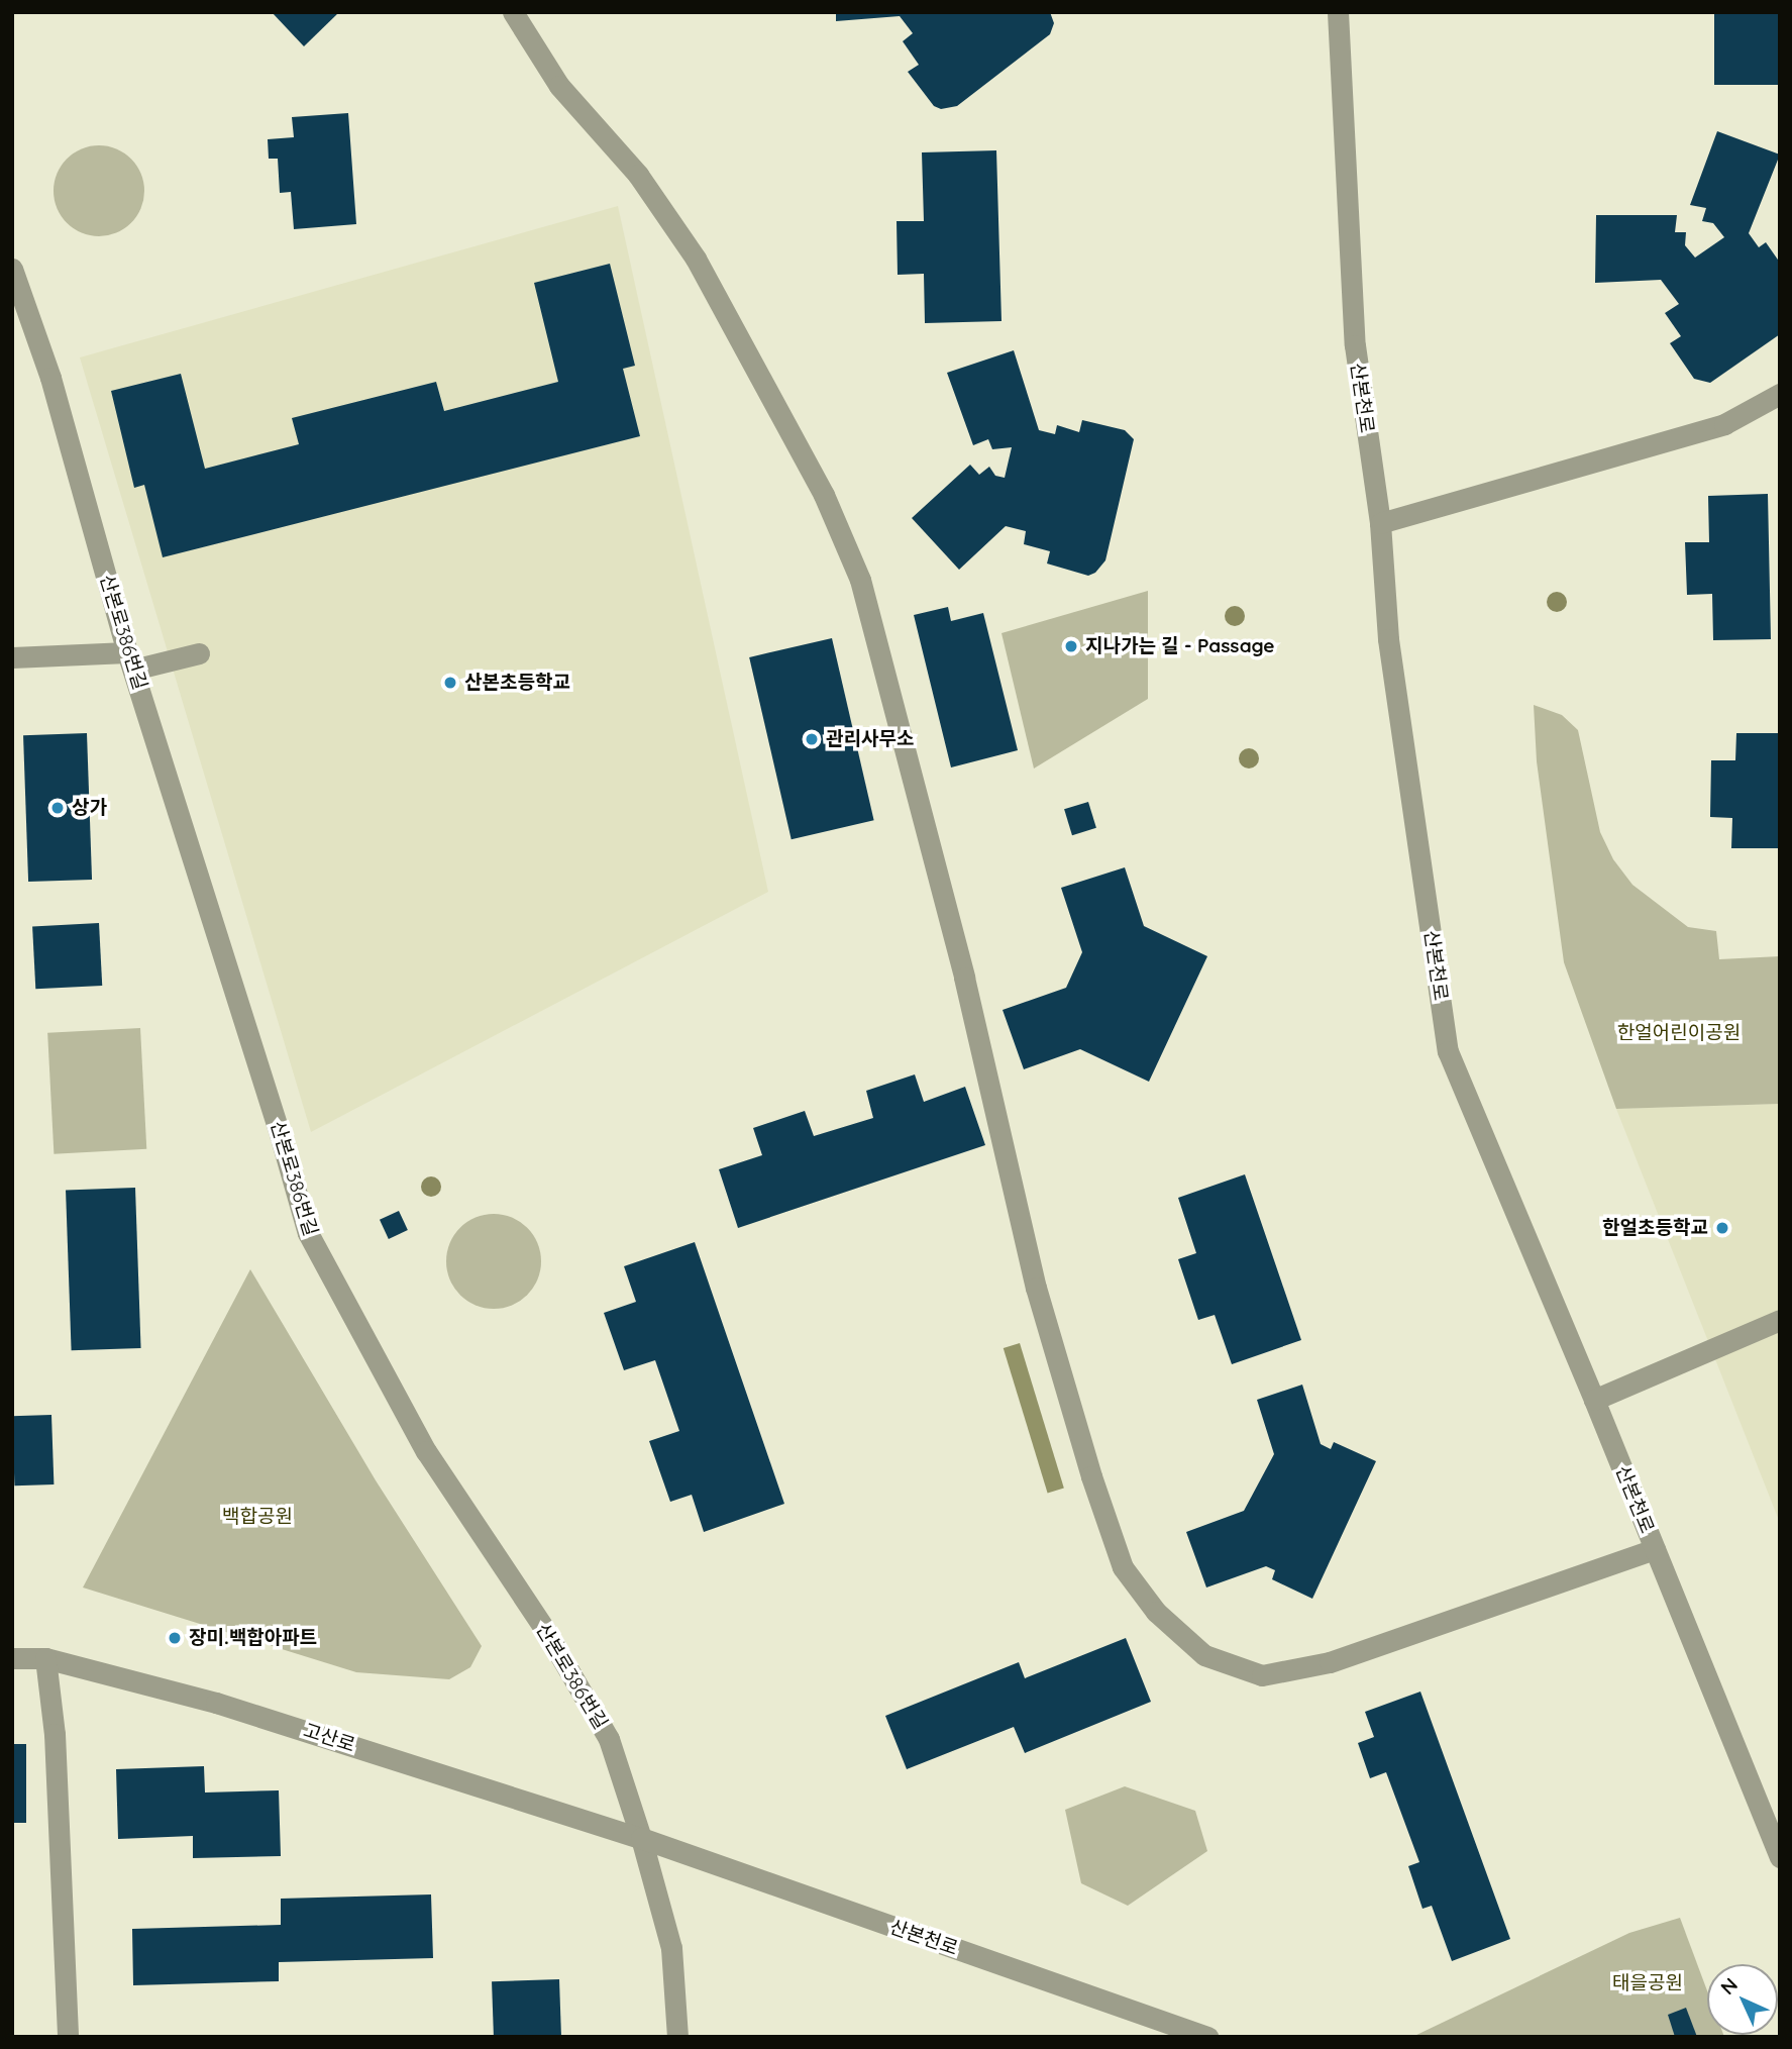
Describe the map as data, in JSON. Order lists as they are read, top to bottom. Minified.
{"streets":{"street":["산본천로","산본로386번길","고산로"]},"crossings":[["산본천로","산본로386번길"],["산본천로","고산로"],["산본로386번길","고산로"]],"parks":["한얼어린이공원","백합공원","태을공원"],"places":["지나가는 길 - Passage","산본초등학교","관리사무소","상가","한얼초등학교","장미.백합아파트"],"north":"top left"}
